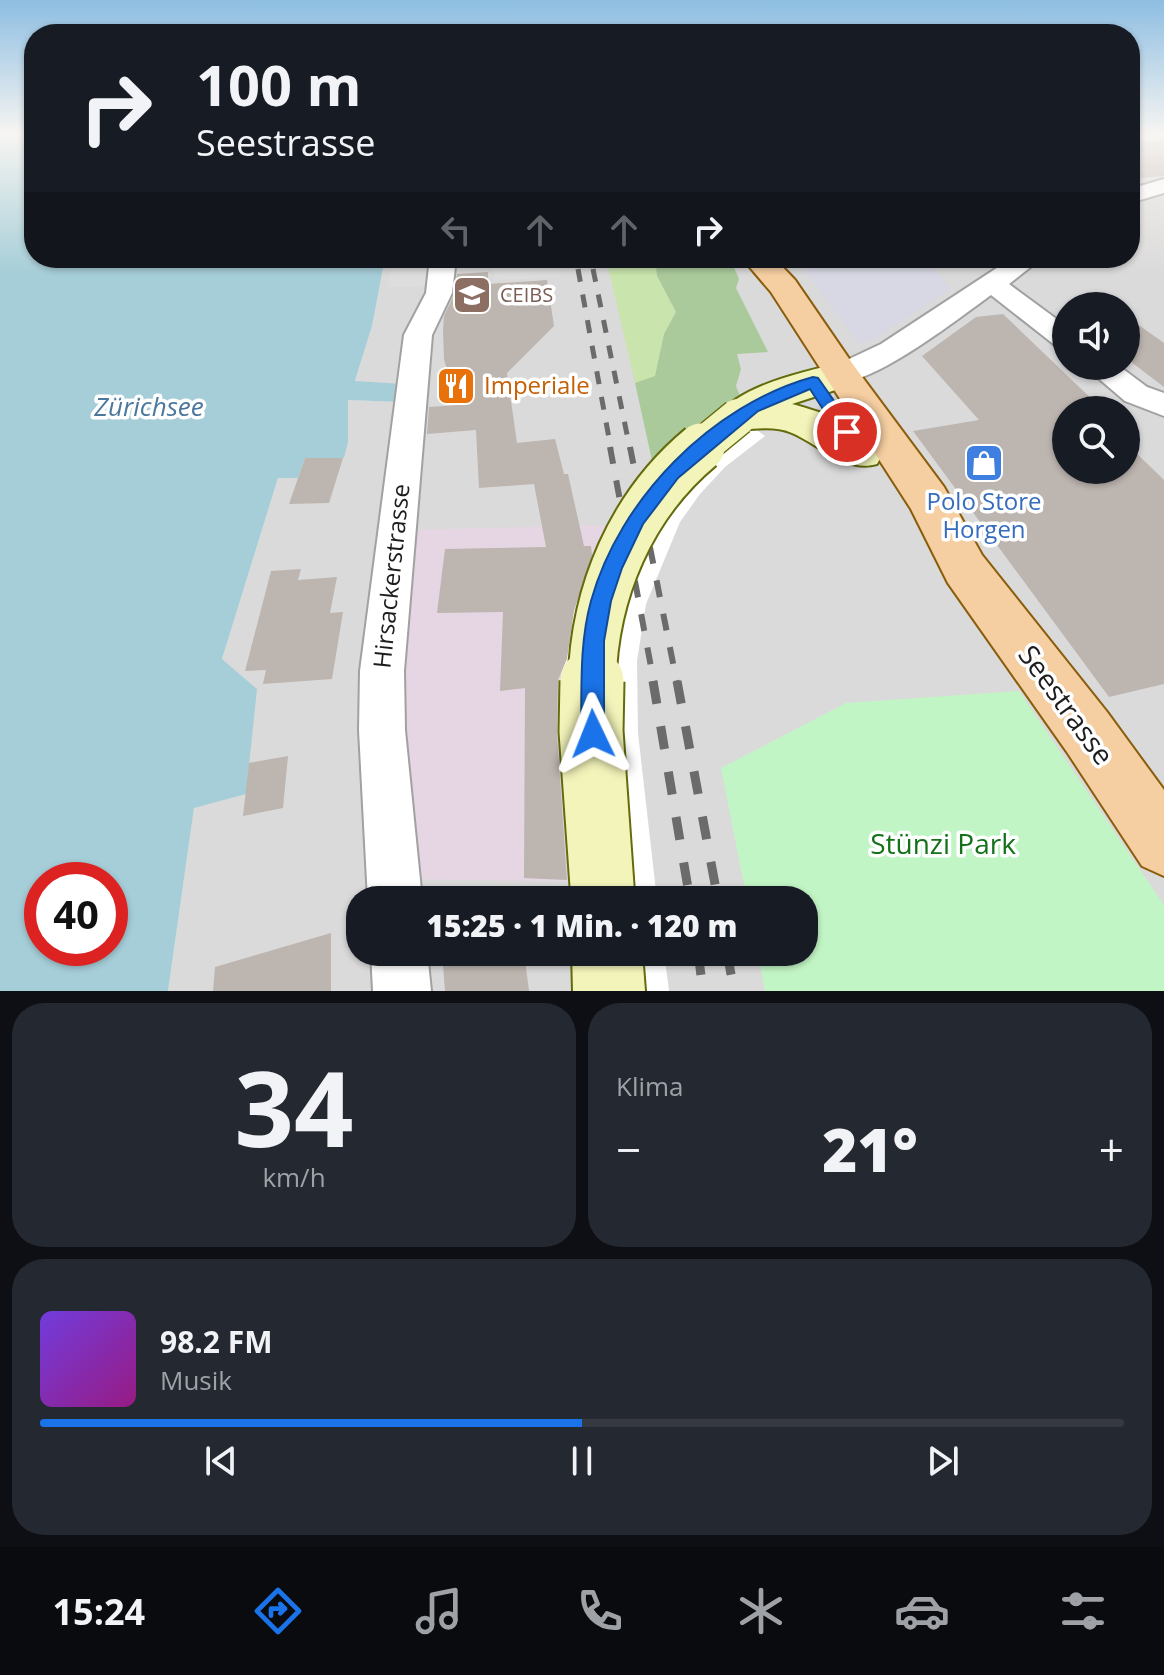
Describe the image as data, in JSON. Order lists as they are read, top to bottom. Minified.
{"streets":{"main road":["Seestrasse"],"street":["Hirsackerstrasse"]},"water":["Zürichsee"],"parks":["Stünzi Park"],"places":{"school or university":["CEIBS"],"restaurant":["Imperiale"],"shop":["Polo Store Horgen"]},"page":{"turn":["100 m","Seestrasse"],"limit":"40","trip":"15:25 · 1 Min. · 120 m","tile":[["34","km/h"],"Klima"],"heat":["−","21°","+"],"song":["98.2 FM","Musik"],"tabs":"15:24"}}
